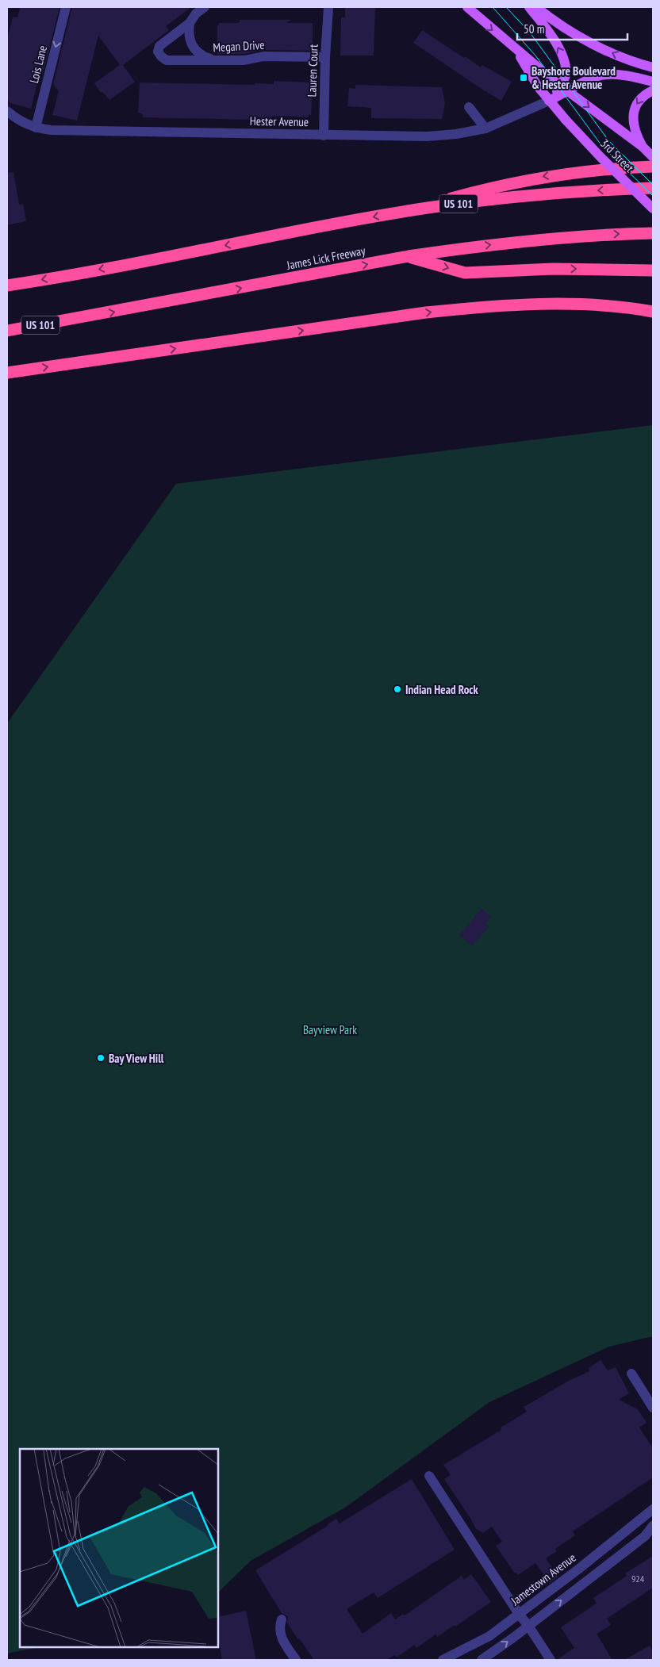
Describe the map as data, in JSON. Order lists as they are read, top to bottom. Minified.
{"streets":{"highway":["US 101","James Lick Freeway"],"main road":["3rd Street"],"street":["Megan Drive","Lois Lane","Lauren Court","Hester Avenue","Jamestown Avenue"]},"crossings":[["Megan Drive","Lauren Court"],["Lois Lane","Hester Avenue"],["Lauren Court","Hester Avenue"],["Hester Avenue","3rd Street"]],"one_way":["Lois Lane"],"parks":["Bayview Park"],"places":{"transit":["Bayshore Boulevard & Hester Avenue"],"other":["Indian Head Rock","Bay View Hill"]},"house_numbers":["924"],"scale_bar":"50 m"}
